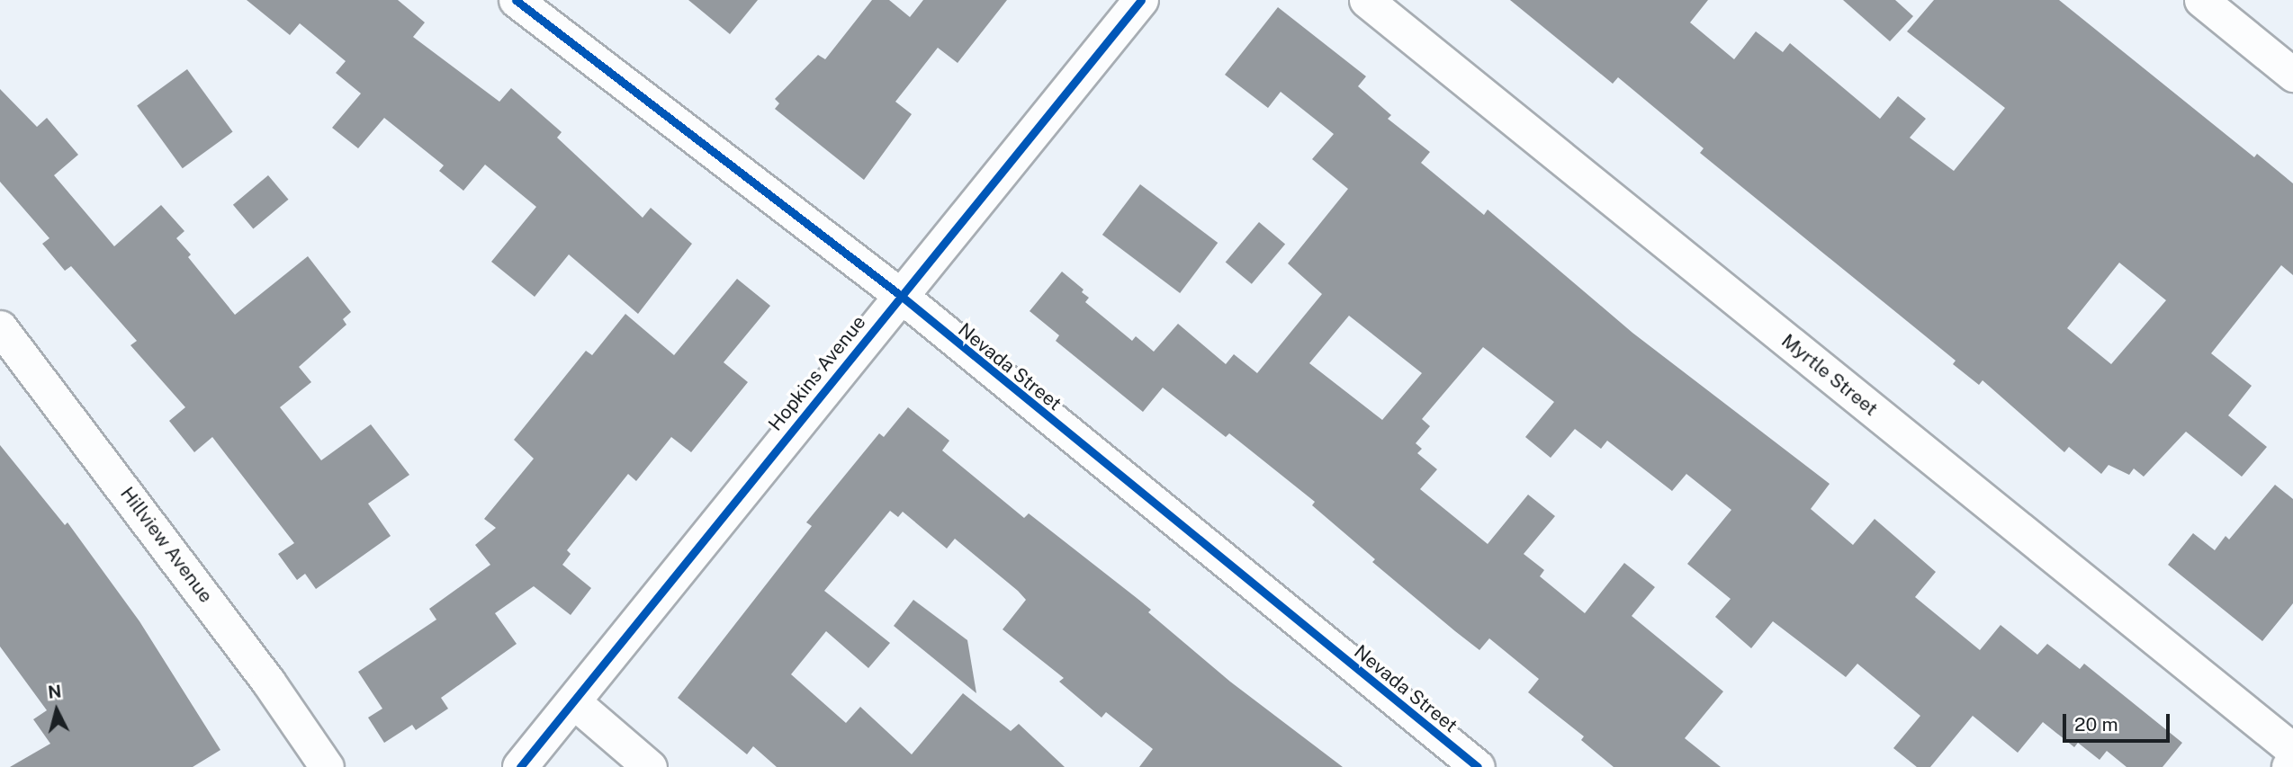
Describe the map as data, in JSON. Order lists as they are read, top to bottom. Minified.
{"streets":{"street":["Nevada Street","Hopkins Avenue","Myrtle Street","Hillview Avenue"]},"crossings":[["Nevada Street","Hopkins Avenue"]],"scale_bar":"20 m","north":"top"}
